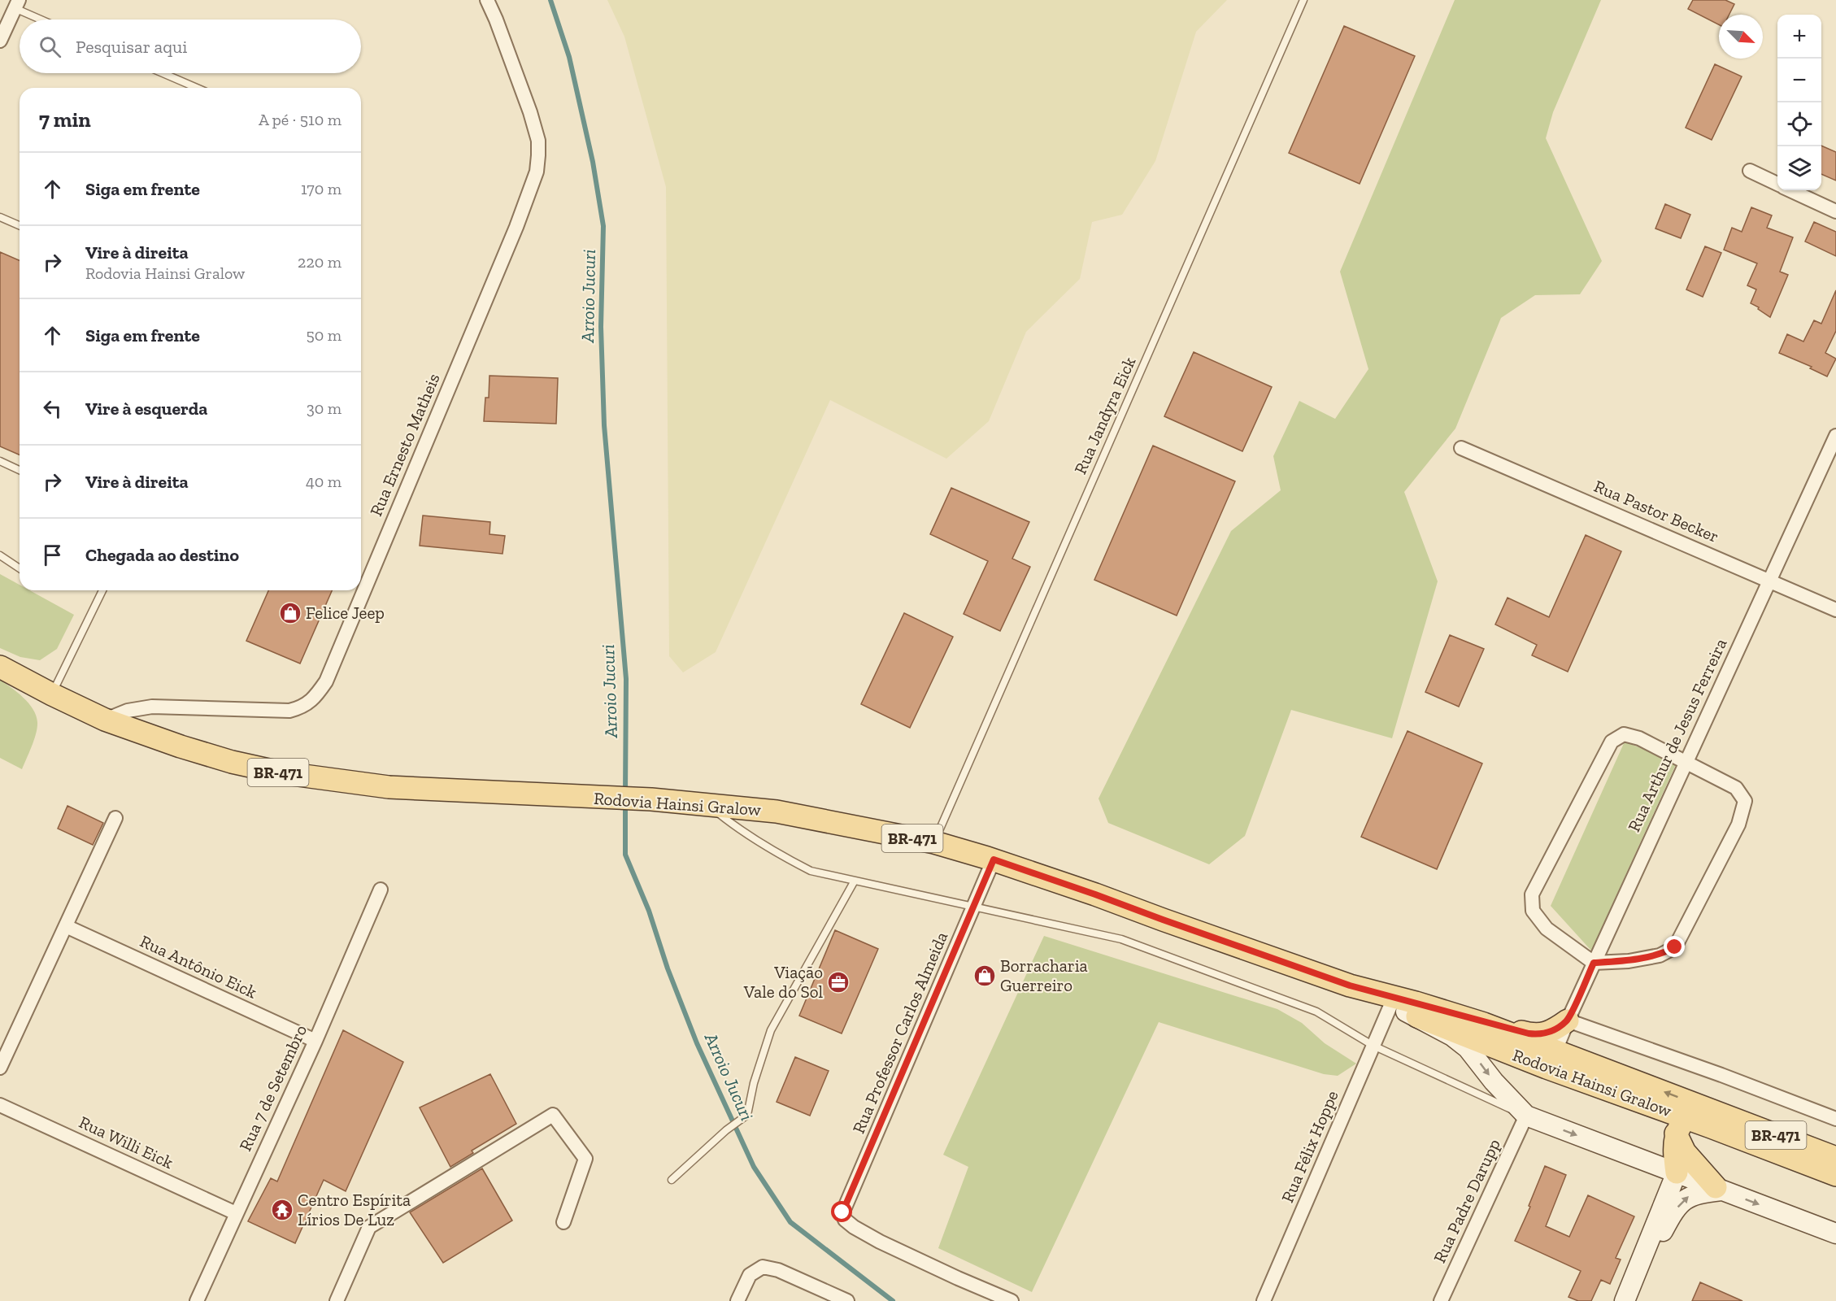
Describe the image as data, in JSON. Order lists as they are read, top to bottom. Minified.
{"streets":{"main road":["BR-471","Rodovia Hainsi Gralow"],"street":["Rua Ernesto Matheis","Rua Pastor Becker","Rua Arthur de Jesus Ferreira","Rua Antônio Eick","Rua Professor Carlos Almeida","Rua 7 de Setembro","Rua Willi Eick","Rua Félix Hoppe","Rua Padre Darupp"],"lane":["Rua Jandyra Eick"]},"crossings":[["Rua Jandyra Eick","Rodovia Hainsi Gralow"],["Rua Ernesto Matheis","Rodovia Hainsi Gralow"],["Rua Pastor Becker","Rua Arthur de Jesus Ferreira"],["Rua Arthur de Jesus Ferreira","Rodovia Hainsi Gralow"],["Rodovia Hainsi Gralow","Rua Professor Carlos Almeida"],["Rodovia Hainsi Gralow","Rua Félix Hoppe"],["Rua Antônio Eick","Rua 7 de Setembro"],["Rua 7 de Setembro","Rua Willi Eick"]],"water":["Arroio Jucuri"],"places":{"shop":["Felice Jeep","Borracharia Guerreiro"],"office":["Viação Vale do Sol"],"temple":["Centro Espírita Lírios De Luz"]},"north":"bottom right","page":{"map_buttons":["+","−"],"search":"Pesquisar aqui","heading":["7 min","A pé · 510 m"],"list":[["Siga em frente","170 m"],["Vire à direita","Rodovia Hainsi Gralow","220 m"],["Siga em frente","50 m"],["Vire à esquerda","30 m"],["Vire à direita","40 m"],"Chegada ao destino"]}}
